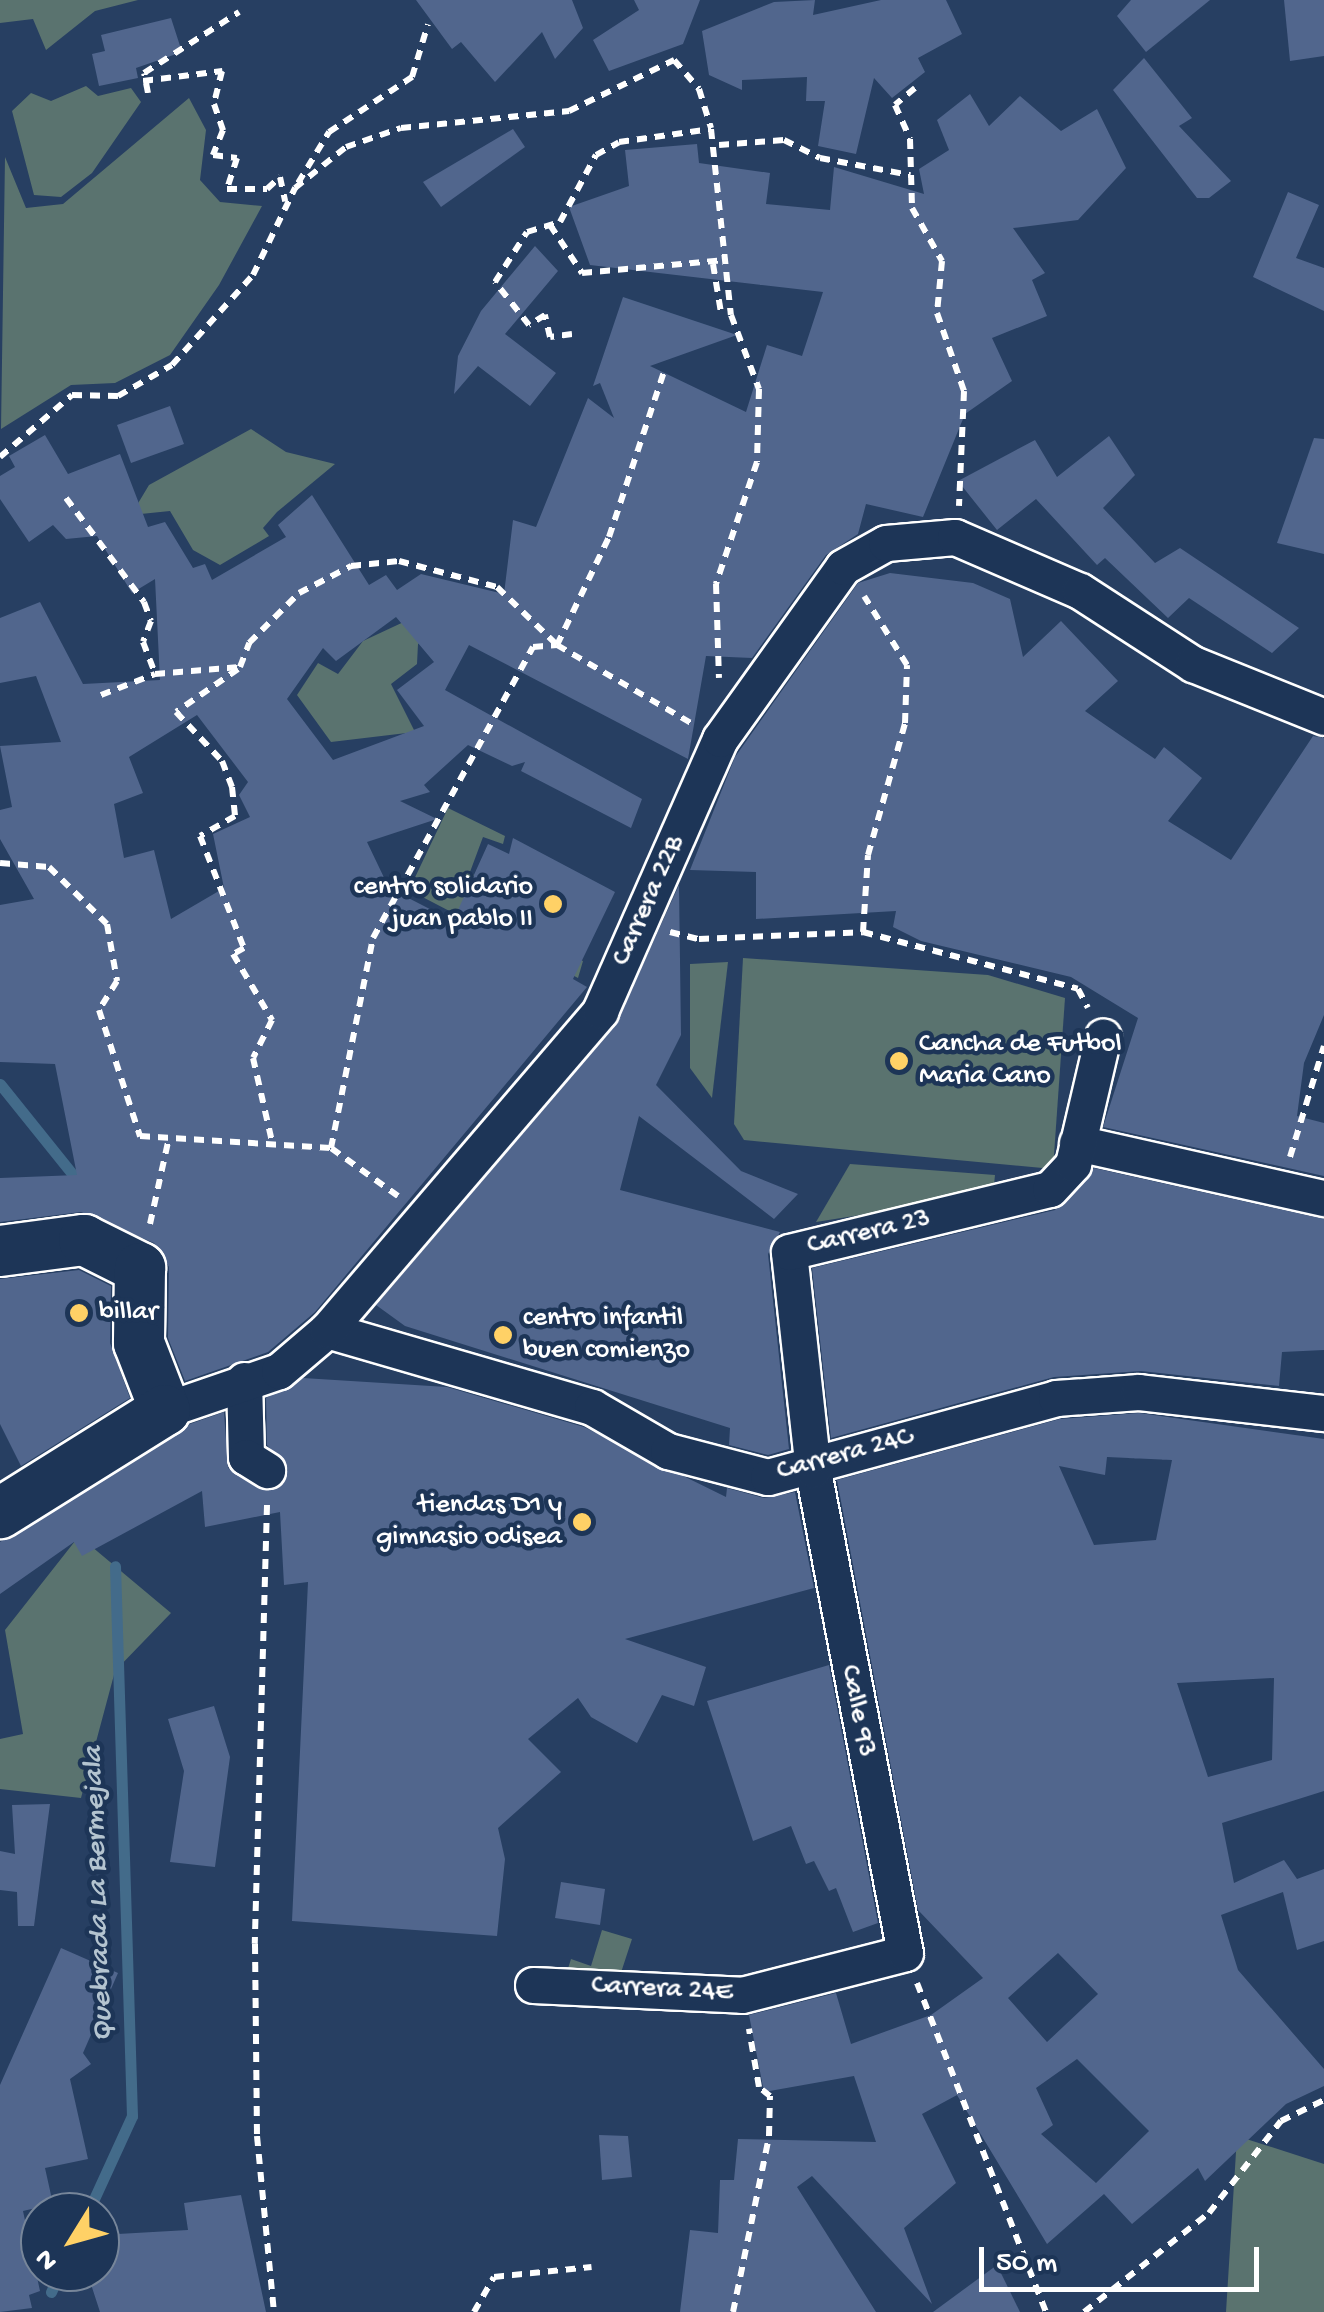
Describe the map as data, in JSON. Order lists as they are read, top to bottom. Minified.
{"streets":{"street":["Carrera 22B","Carrera 23","Carrera 24C","Calle 93","Carrera 24E"]},"crossings":[["Carrera 22B","Carrera 24C"],["Carrera 23","Carrera 24C"],["Carrera 23","Calle 93"],["Carrera 24C","Calle 93"],["Calle 93","Carrera 24E"]],"water":["Quebrada La Bermejala"],"places":["centro solidario juan pablo II","Cancha de Futbol Maria Cano","billar","centro infantil buen comienzo","tiendas D1 y gimnasio odisea"],"scale_bar":"50 m","north":"bottom left"}
